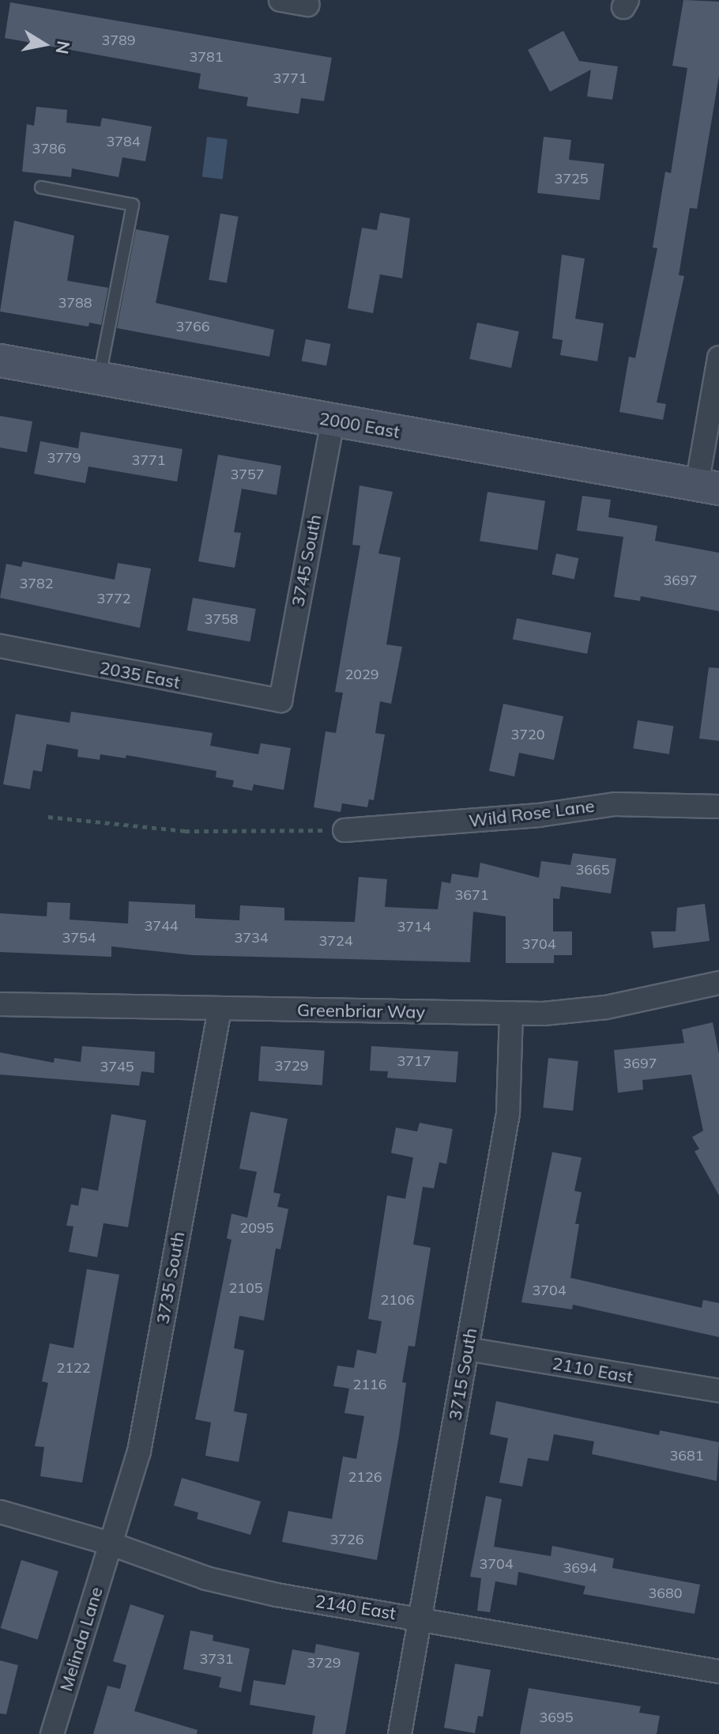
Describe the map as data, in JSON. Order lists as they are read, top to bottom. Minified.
{"streets":{"street":["2000 East","3745 South","2035 East","Wild Rose Lane","Greenbriar Way","3735 South","2110 East","3715 South","2140 East","Melinda Lane"]},"crossings":[["2000 East","3745 South"],["3745 South","2035 East"],["Greenbriar Way","3735 South"],["Greenbriar Way","3715 South"],["3735 South","2140 East"],["3735 South","Melinda Lane"],["2110 East","3715 South"],["3715 South","2140 East"],["2140 East","Melinda Lane"]],"house_numbers":["3789","3781","3771","3784","3786","3725","3788","3766","3779","3771","3757","3697","3782","3772","3758","2029","3720","3665","3671","3744","3714","3754","3734","3724","3704","3717","3697","3729","3745","2095","2105","3704","2106","2122","2116","3681","2126","3726","3704","3694","3680","3731","3729","3695"],"north":"right"}
